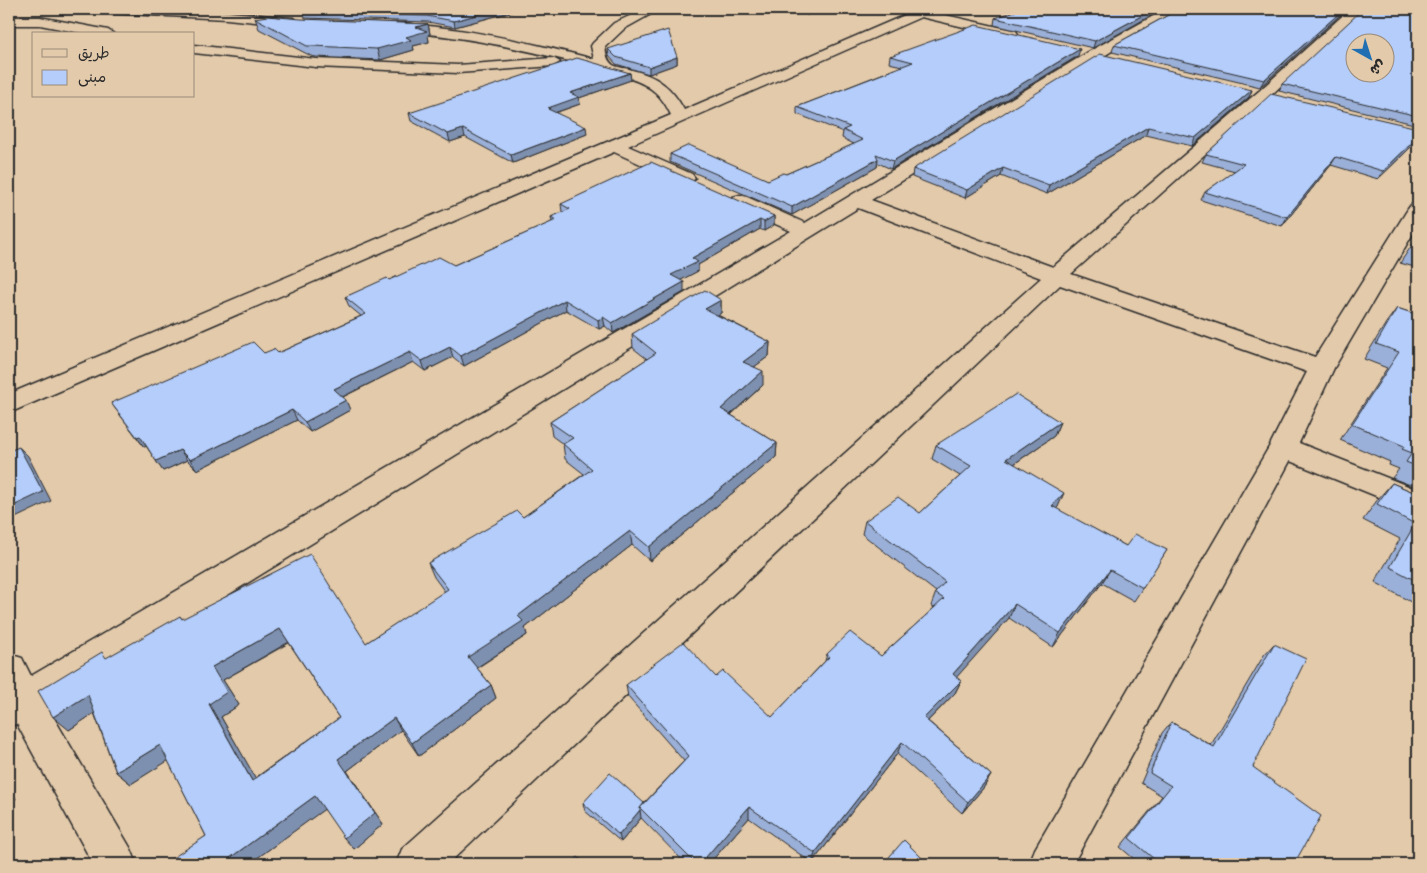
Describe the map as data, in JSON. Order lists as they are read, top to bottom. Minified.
{"legend":["طريق","مبنى"],"north":"bottom right"}
